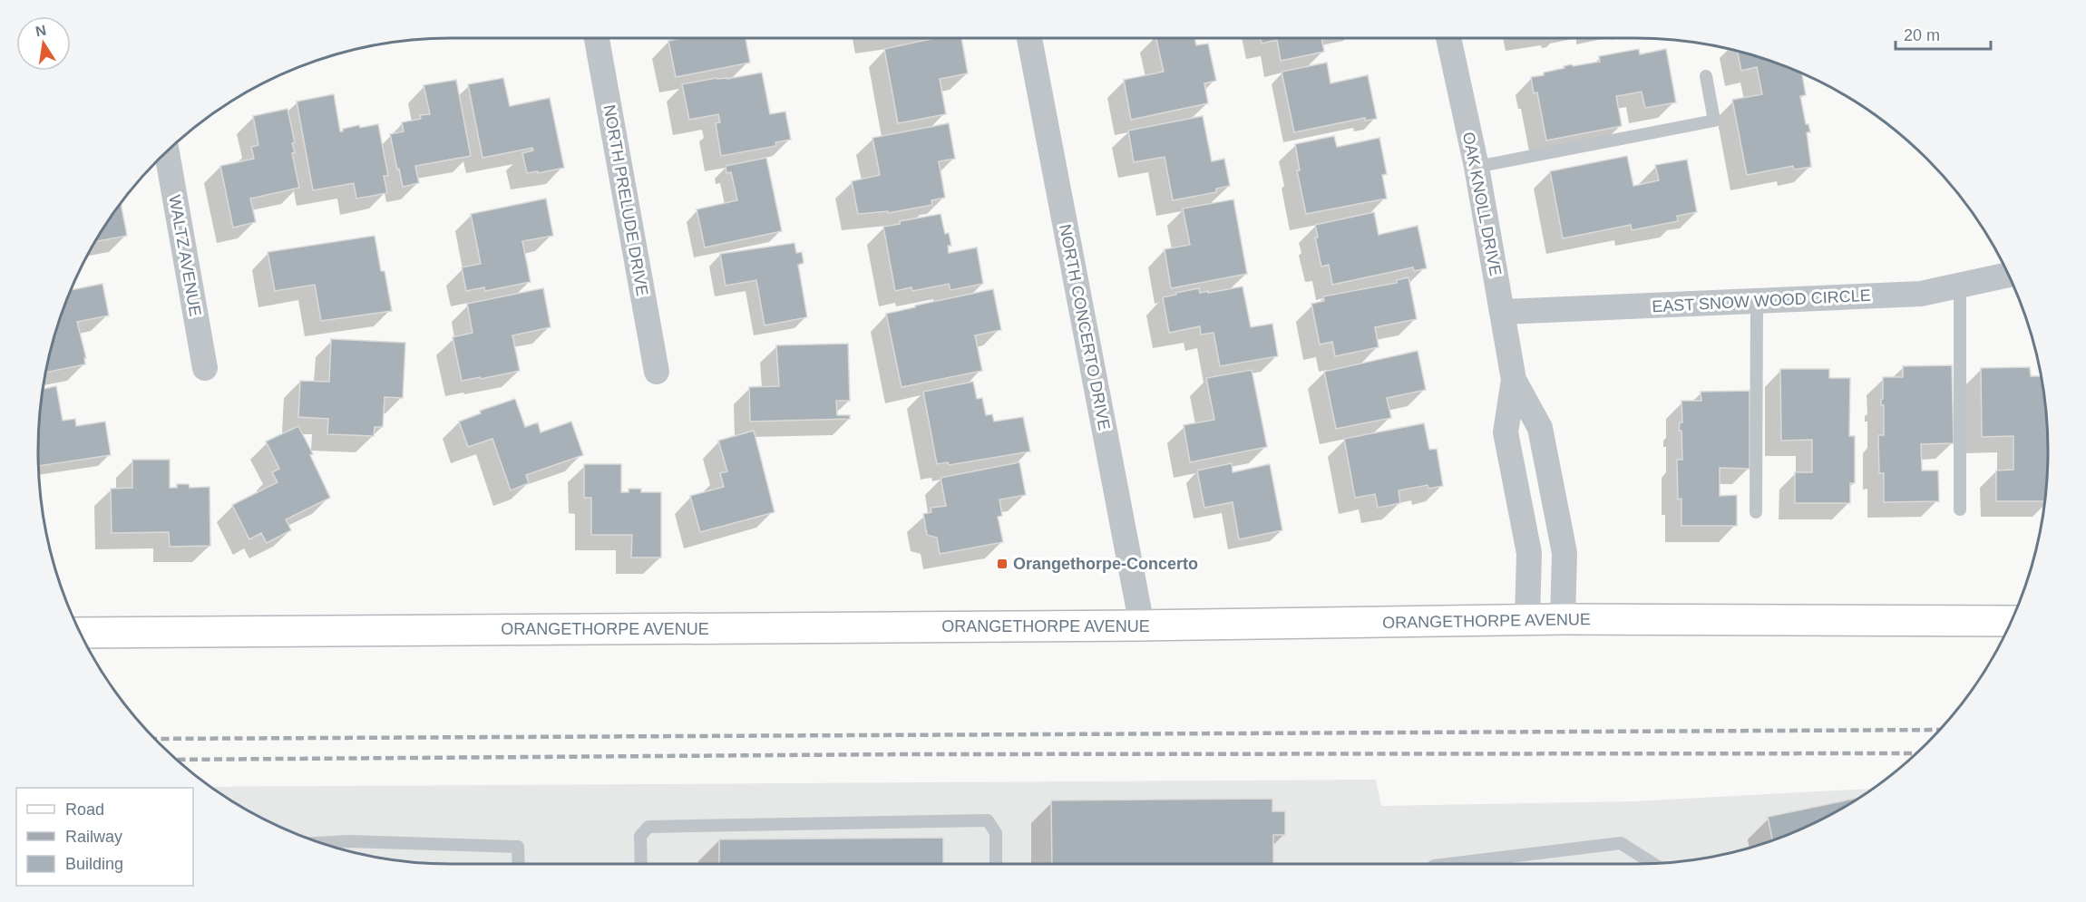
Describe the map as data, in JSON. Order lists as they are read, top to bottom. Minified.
{"streets":{"main road":["ORANGETHORPE AVENUE"],"street":["NORTH PRELUDE DRIVE","OAK KNOLL DRIVE","WALTZ AVENUE","EAST SNOW WOOD CIRCLE","NORTH CONCERTO DRIVE"]},"crossings":[["OAK KNOLL DRIVE","EAST SNOW WOOD CIRCLE"],["OAK KNOLL DRIVE","ORANGETHORPE AVENUE"],["NORTH CONCERTO DRIVE","ORANGETHORPE AVENUE"]],"places":{"transit":["Orangethorpe-Concerto"]},"legend":["Road","Railway","Building"],"scale_bar":"20 m","north":"top"}
